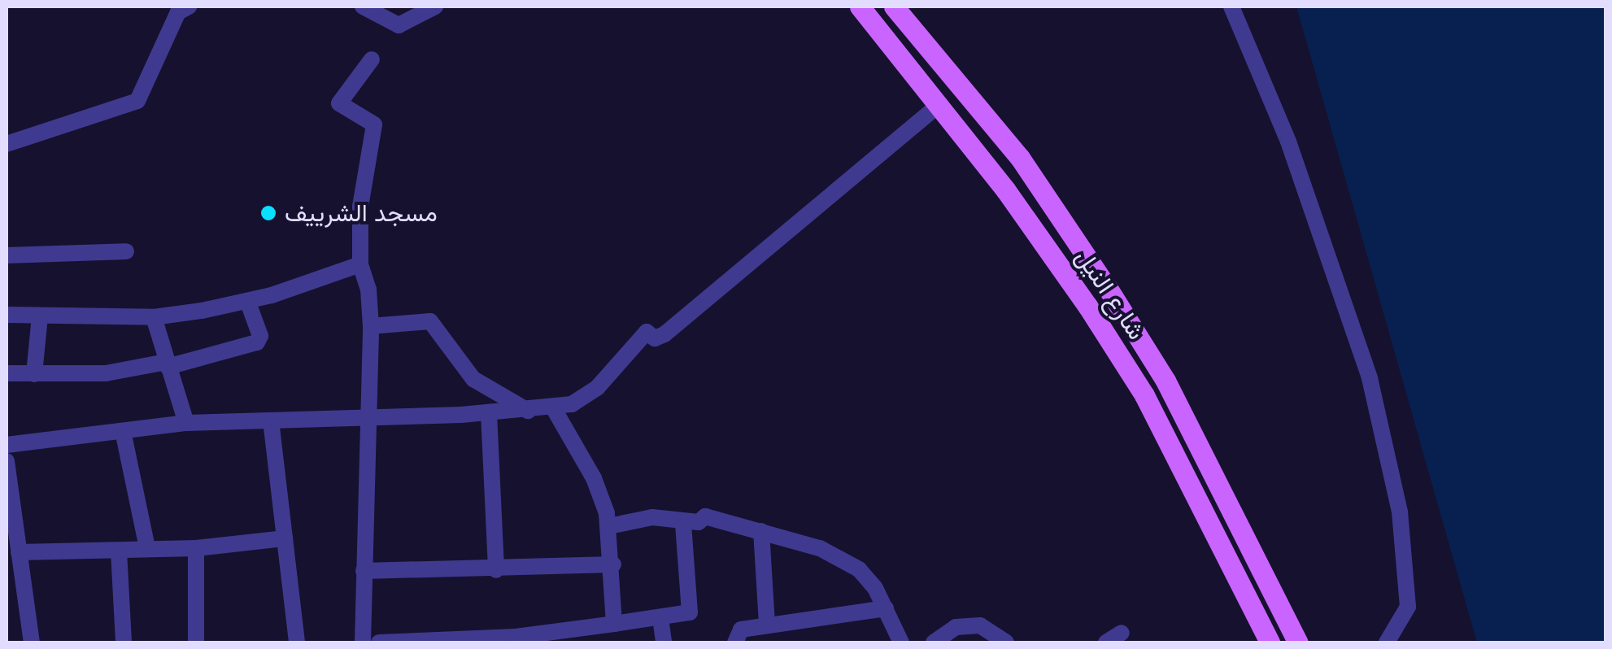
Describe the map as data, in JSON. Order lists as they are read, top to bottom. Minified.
{"streets":{"main road":["شارع النيل"]},"places":["مسجد الشرييف"]}
